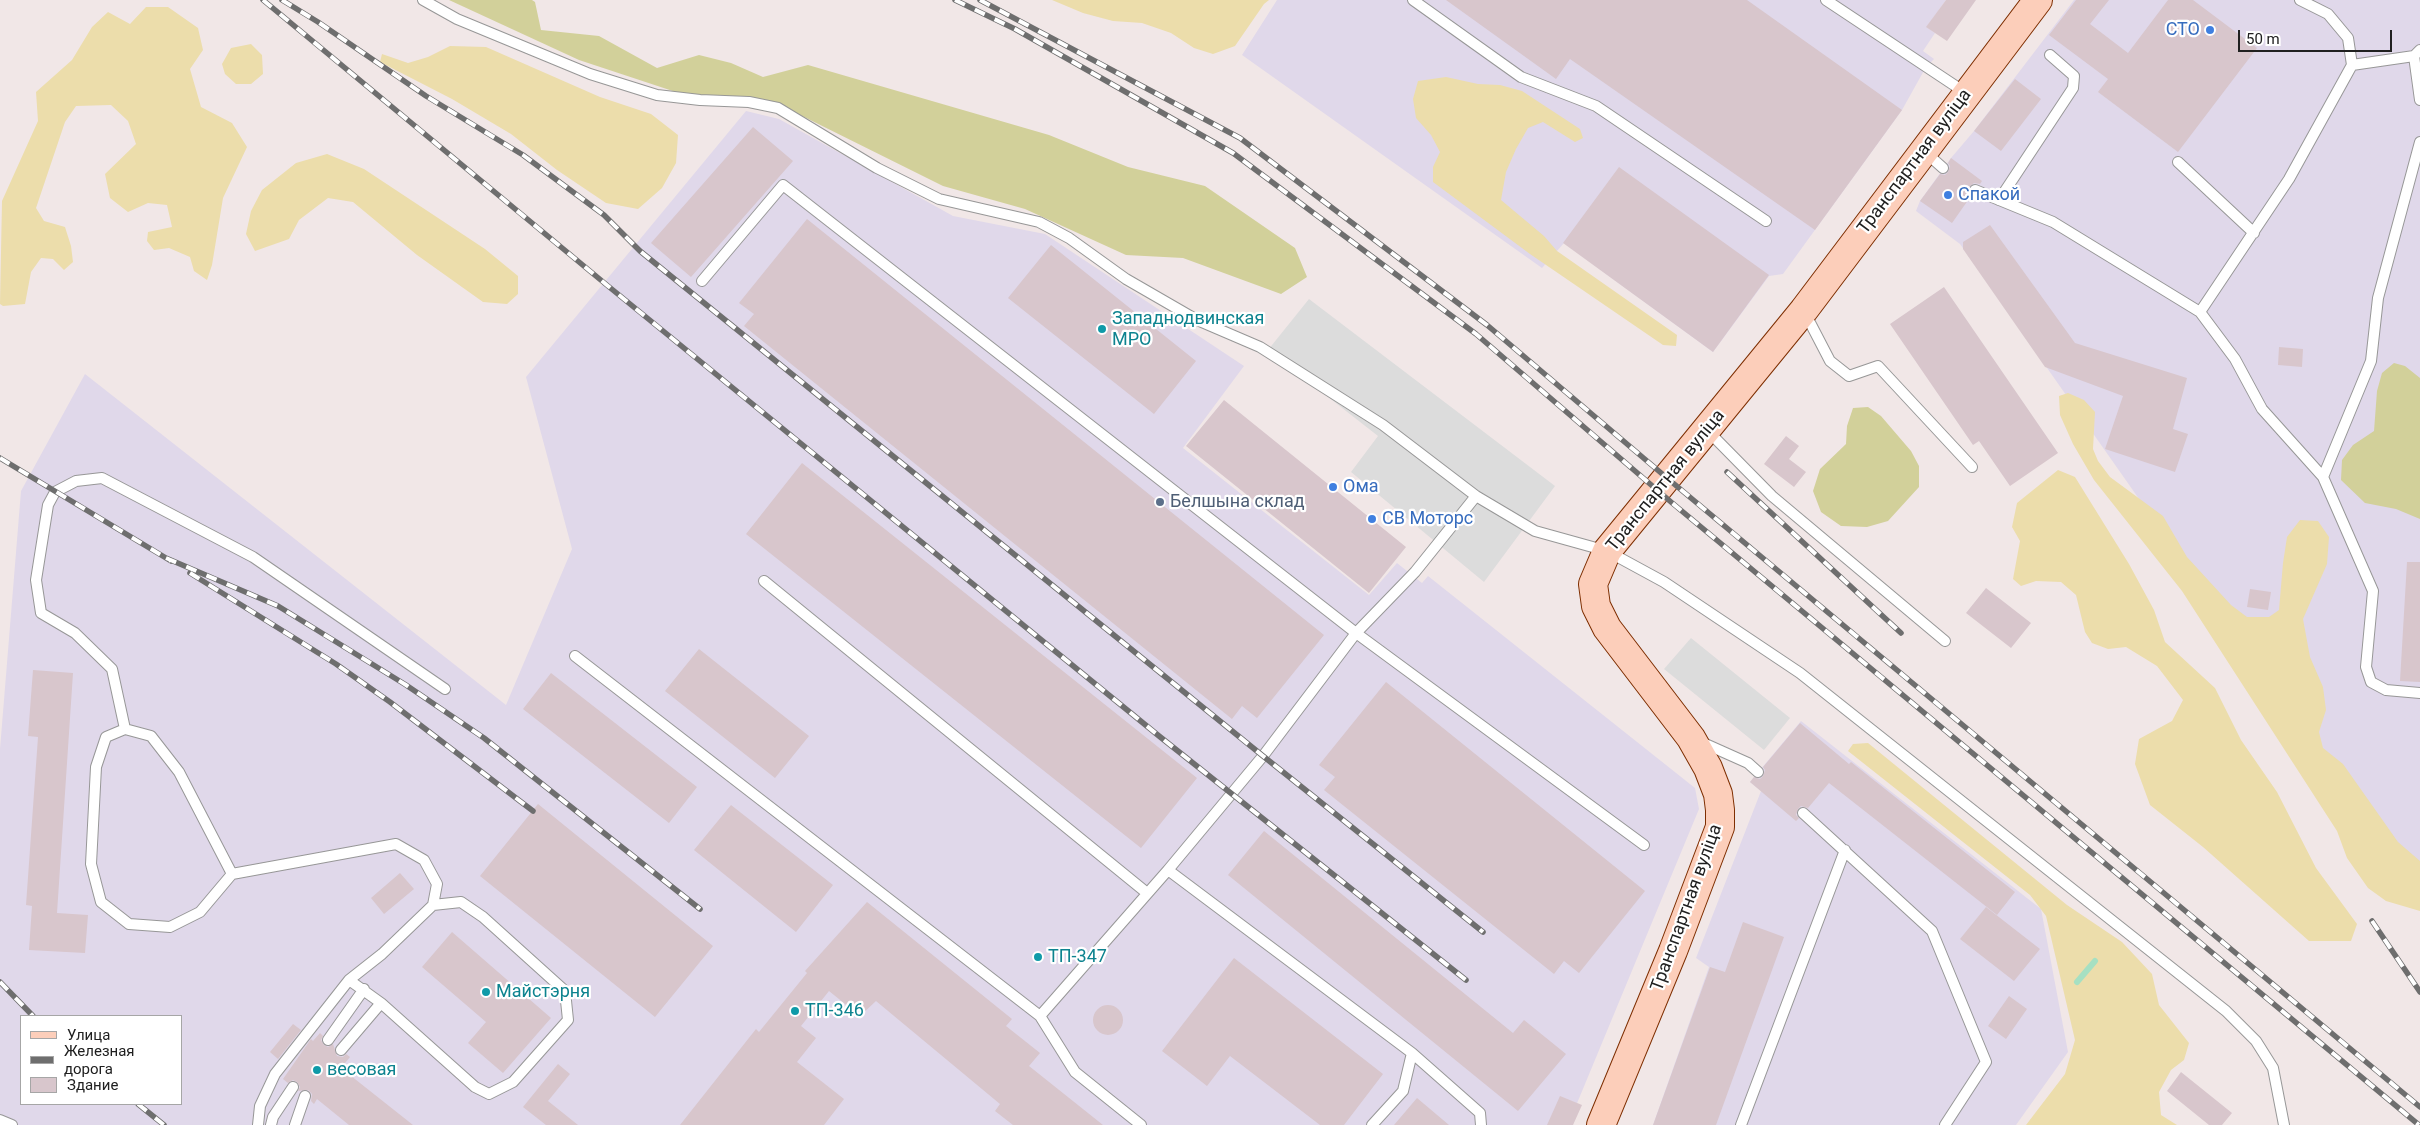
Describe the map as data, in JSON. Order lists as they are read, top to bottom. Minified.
{"streets":{"main road":["Транспартная вуліца"]},"places":["СТО","Спакой","Западнодвинская МРО","Ома","Белшына склад","СВ Моторс","ТП-347","Майстэрня","ТП-346","весовая"],"legend":["Улица","Железная дорога","Здание"],"scale_bar":"50 m"}
